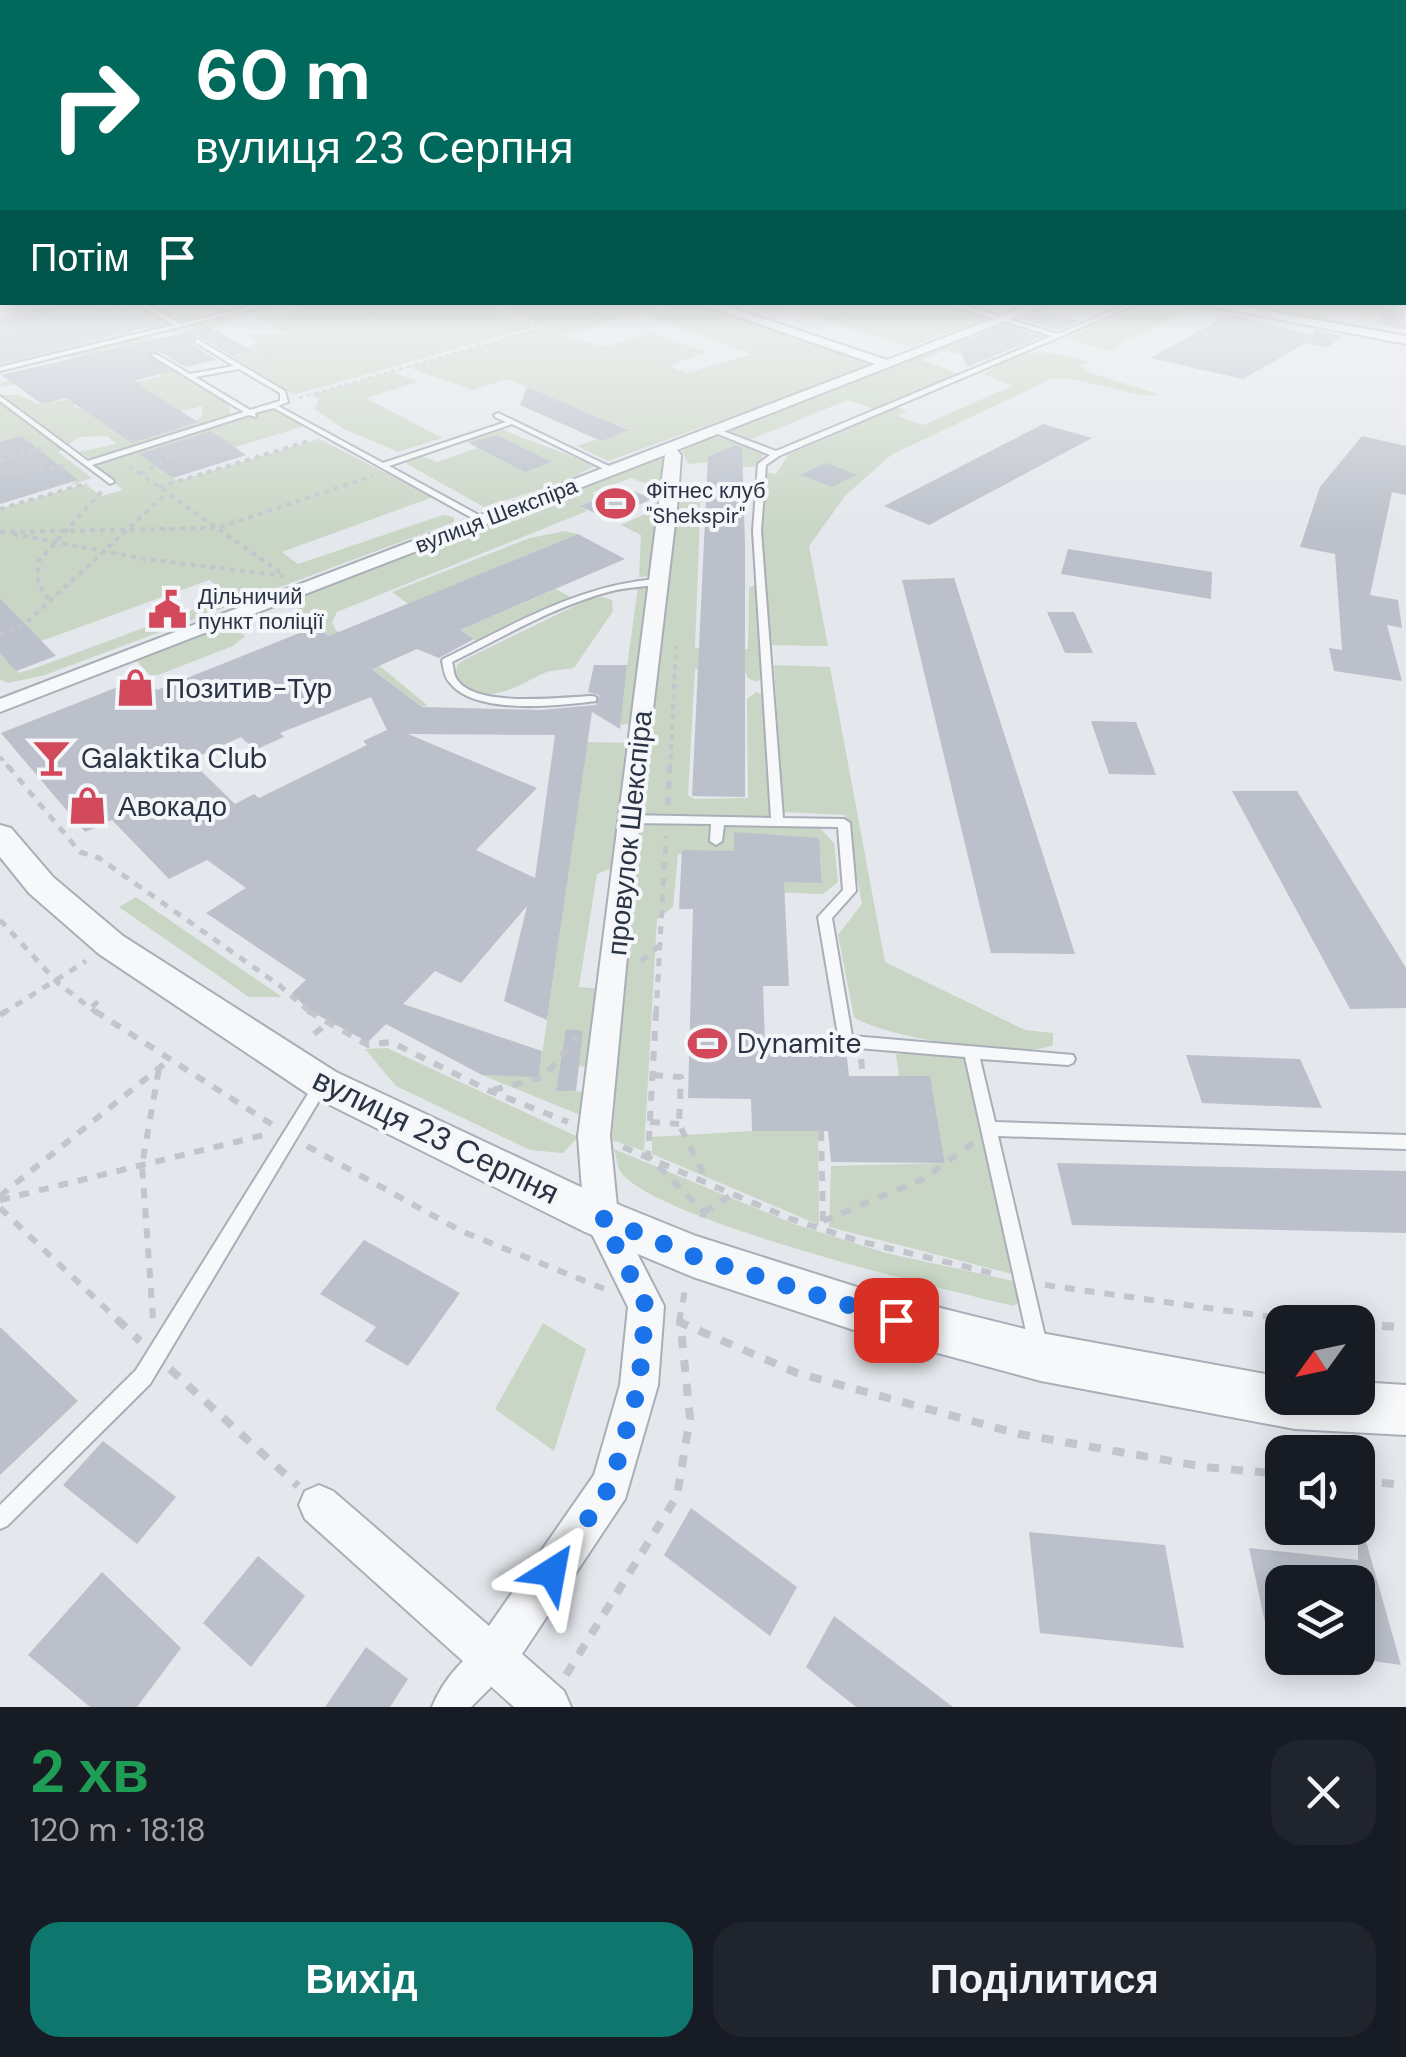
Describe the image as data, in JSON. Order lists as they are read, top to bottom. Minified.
{"streets":{"street":["вулиця Шекспіра","провулок Шекспіра","вулиця 23 Серпня"]},"crossings":[["вулиця Шекспіра","провулок Шекспіра"],["провулок Шекспіра","вулиця 23 Серпня"]],"places":{"sports":["Фітнес клуб \"Shekspir\"","Dynamite"],"public building":["Дільничий пункт поліції"],"shop":["Позитив-Тур","Авокадо"],"bar":["Galaktika Club"]},"north":"bottom left","page":{"turn":["60 m","вулиця 23 Серпня"],"then":"Потім","heading":["2 хв","120 m · 18:18"],"buttons":["Вихід","Поділитися"]}}
